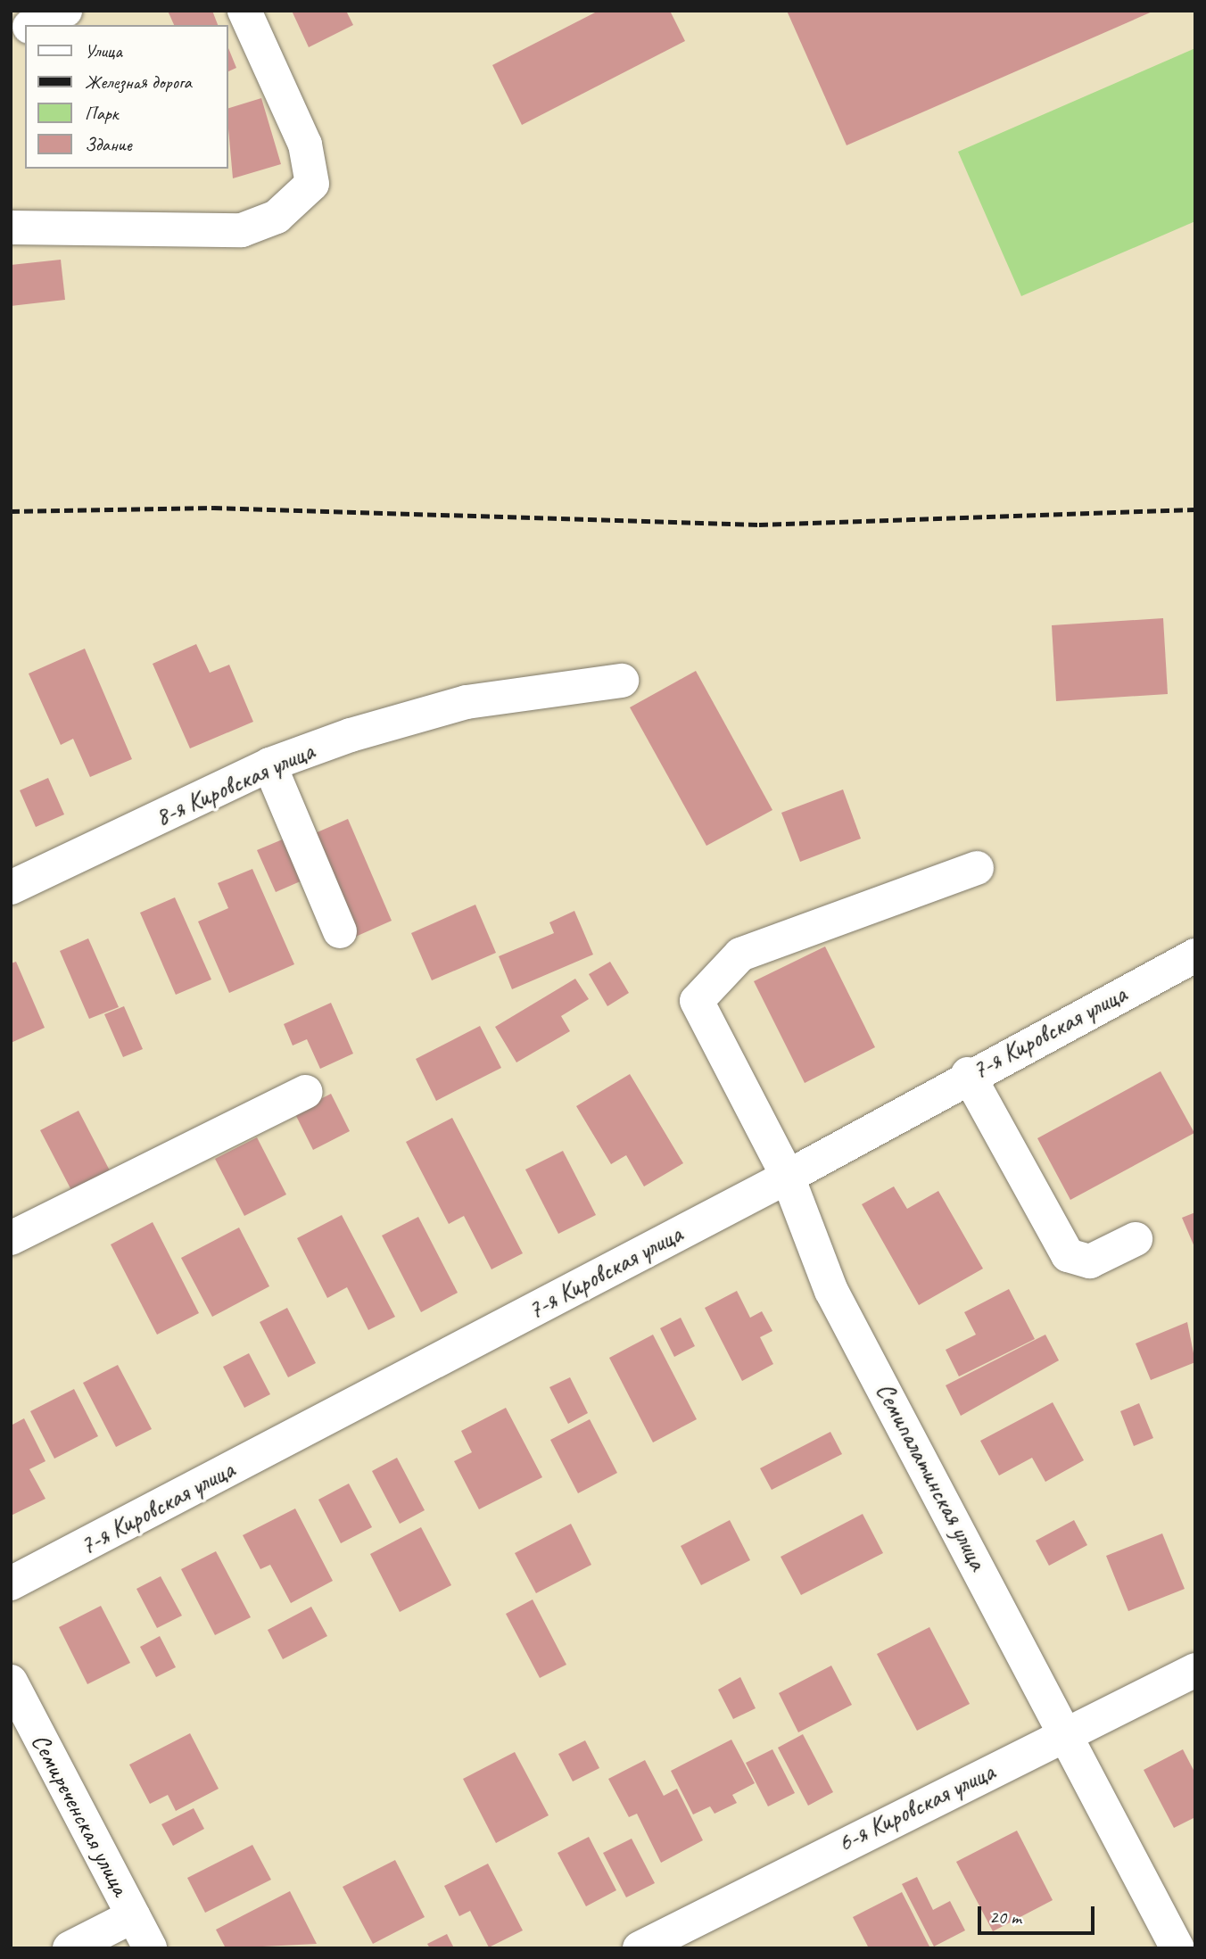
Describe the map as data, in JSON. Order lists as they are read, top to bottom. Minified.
{"streets":{"street":["8-я Кировская улица","7-я Кировская улица","Семипалатинская улица","6-я Кировская улица","Семиреченская улица"]},"crossings":[["7-я Кировская улица","Семипалатинская улица"],["Семипалатинская улица","6-я Кировская улица"]],"legend":["Улица","Железная дорога","Парк","Здание"],"scale_bar":"20 m"}
